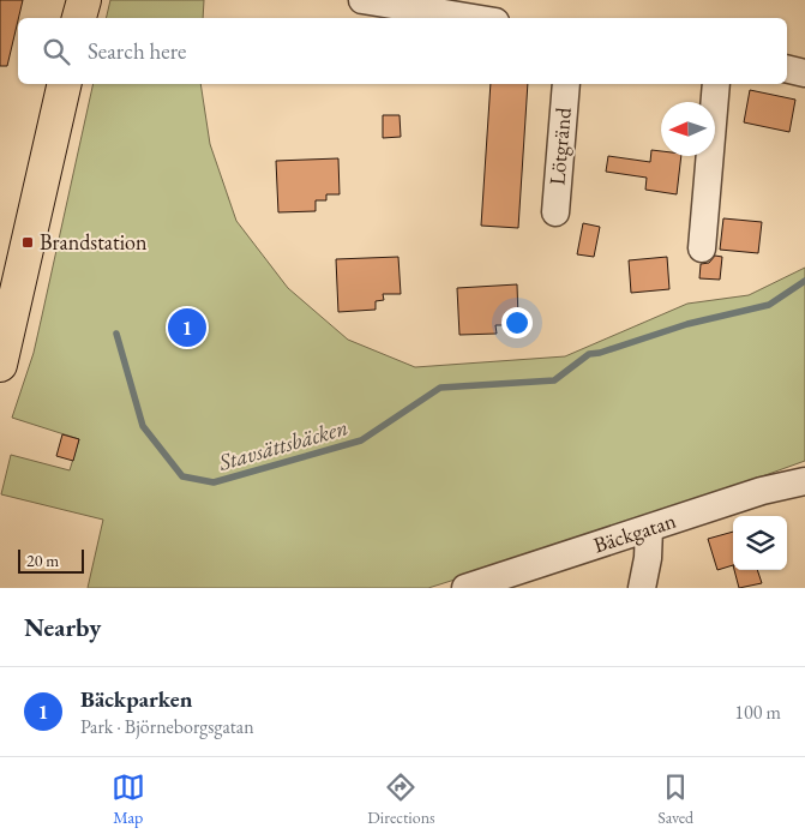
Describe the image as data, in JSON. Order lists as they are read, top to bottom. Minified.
{"streets":{"street":["Lötgränd","Bäckgatan"]},"water":["Stavsättsbäcken"],"places":{"transit":["Brandstation"]},"scale_bar":"20 m","north":"left","page":{"search":"Search here","pins":"1","scale":"20 m","heading":"Nearby","list":[{"mark":"1","name":"Bäckparken","note":"Park · Björneborgsgatan","value":"100 m"}],"nav":["Map","Directions","Saved"]}}
